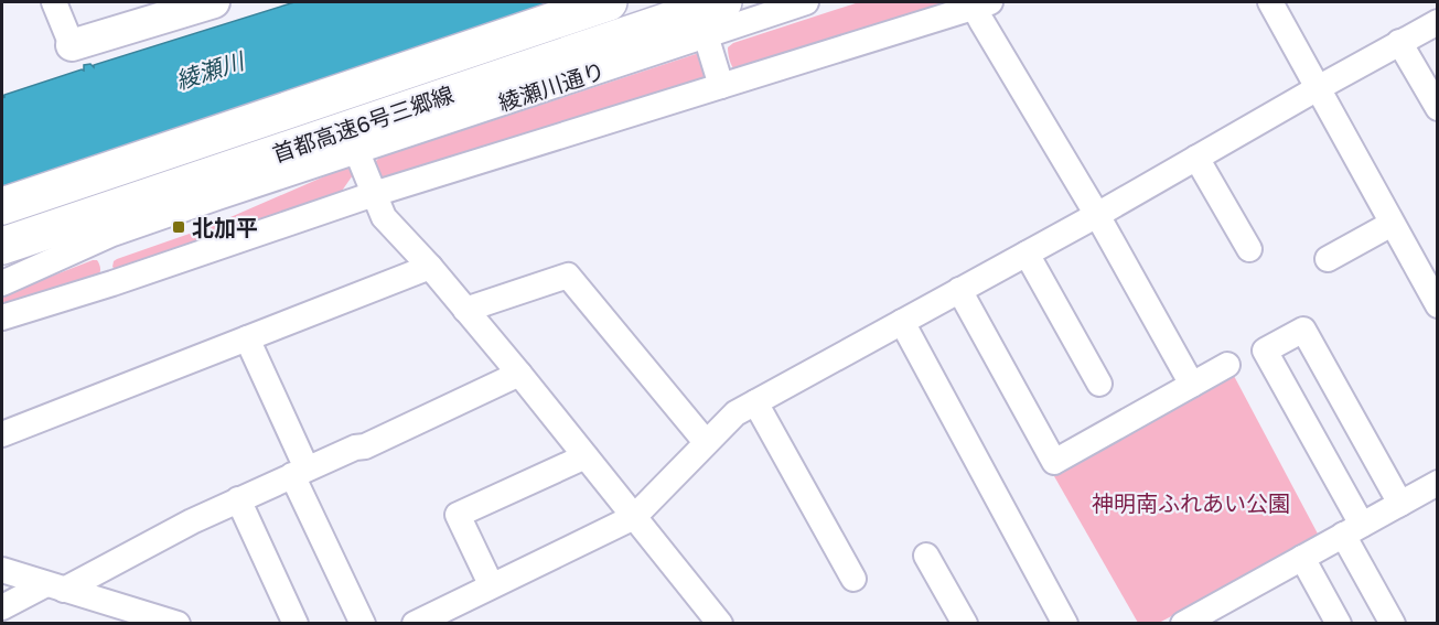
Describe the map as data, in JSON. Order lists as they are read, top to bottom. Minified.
{"streets":{"highway":["首都高速6号三郷線"],"street":["綾瀬川通り"]},"water":["綾瀬川"],"parks":["神明南ふれあい公園"],"places":{"transit":["北加平"]}}
